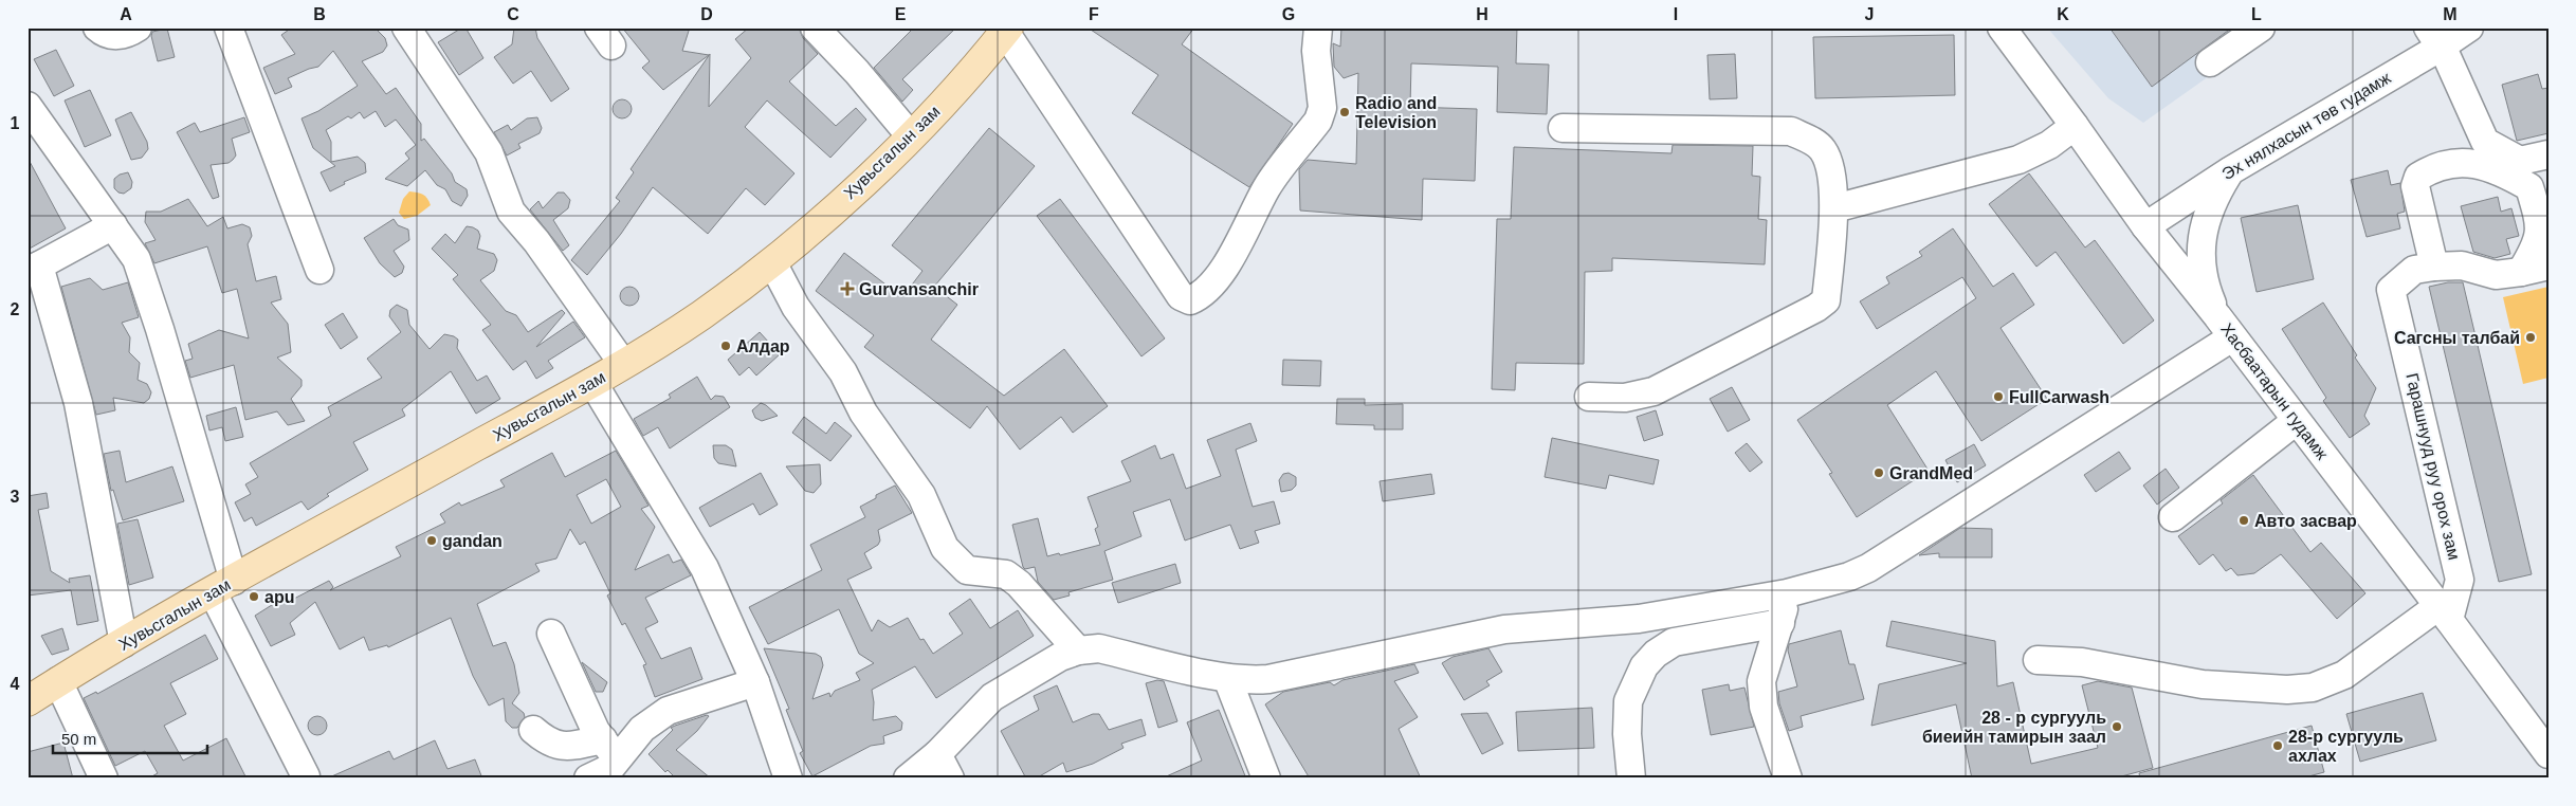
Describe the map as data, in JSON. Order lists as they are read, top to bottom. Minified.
{"streets":{"main road":["Хувьсгалын зам"],"street":["Эх нялхасын төв гудамж","Хасбаатарын гудамж","Гарашнууд руу орох зам"]},"crossings":[["Эх нялхасын төв гудамж","Хасбаатарын гудамж"],["Хасбаатарын гудамж","Гарашнууд руу орох зам"]],"places":{"other":["Radio and Television","Сагсны талбай","Алдар","FullCarwash","GrandMed","Авто засвар","gandan","apu","28 - р сургууль биеийн тамирын заал","28-р сургууль ахлах"],"health":["Gurvansanchir"]},"scale_bar":"50 m","grid":{"columns":["A","B","C","D","E","F","G","H","I","J","K","L","M"],"rows":["1","2","3","4"]}}
